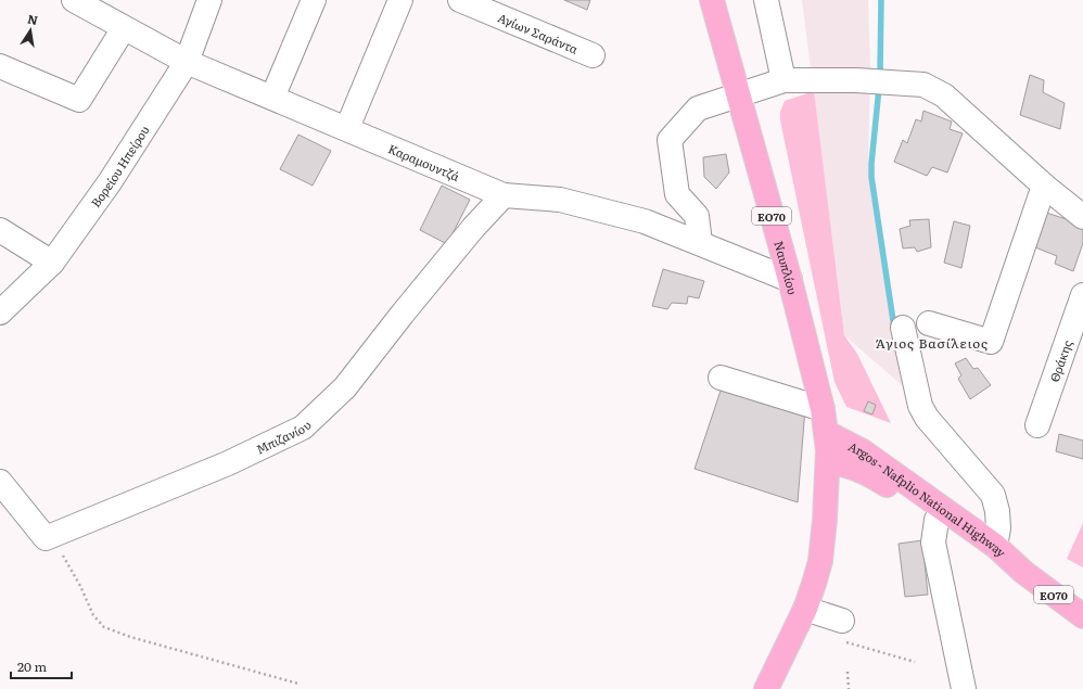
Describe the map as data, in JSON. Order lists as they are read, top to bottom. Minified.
{"streets":{"main road":["ΕΟ70","Ναυπλίου","Argos - Nafplio National Highway"],"street":["Αγίων Σαράντα","Καραμουντζά","Βορείου Ηπείρου","Θράκης","Μπιζανίου"]},"crossings":[["Καραμουντζά","Βορείου Ηπείρου"],["Καραμουντζά","Ναυπλίου"],["Καραμουντζά","Μπιζανίου"],["Ναυπλίου","Argos - Nafplio National Highway"]],"districts":["Άγιος Βασίλειος"],"scale_bar":"20 m","north":"top"}
